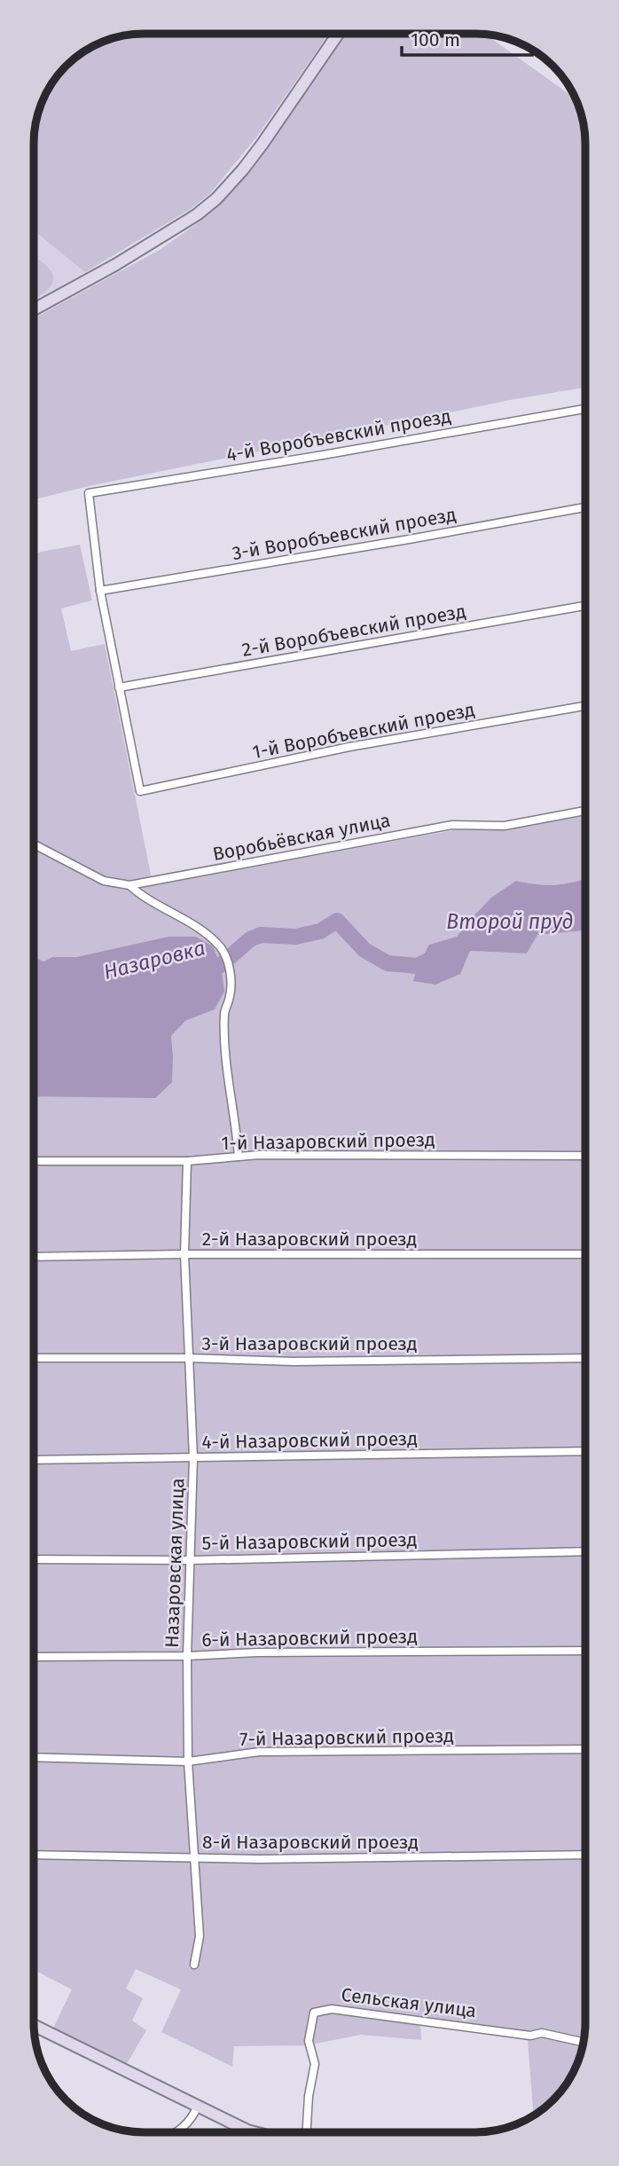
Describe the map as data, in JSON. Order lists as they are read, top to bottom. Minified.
{"streets":{"street":["4-й Воробъевский проезд","3-й Воробъевский проезд","2-й Воробъевский проезд","1-й Воробъевский проезд","Воробьёвская улица","1-й Назаровский проезд","2-й Назаровский проезд","3-й Назаровский проезд","4-й Назаровский проезд","5-й Назаровский проезд","Назаровская улица","6-й Назаровский проезд","7-й Назаровский проезд","8-й Назаровский проезд","Сельская улица"]},"crossings":[["4-й Воробъевский проезд","3-й Воробъевский проезд"],["2-й Воробъевский проезд","1-й Воробъевский проезд"],["1-й Назаровский проезд","Назаровская улица"],["2-й Назаровский проезд","Назаровская улица"],["3-й Назаровский проезд","Назаровская улица"],["4-й Назаровский проезд","Назаровская улица"],["5-й Назаровский проезд","Назаровская улица"],["Назаровская улица","6-й Назаровский проезд"],["Назаровская улица","7-й Назаровский проезд"],["Назаровская улица","8-й Назаровский проезд"]],"water":["Второй пруд","Назаровка"],"scale_bar":"100 m"}
